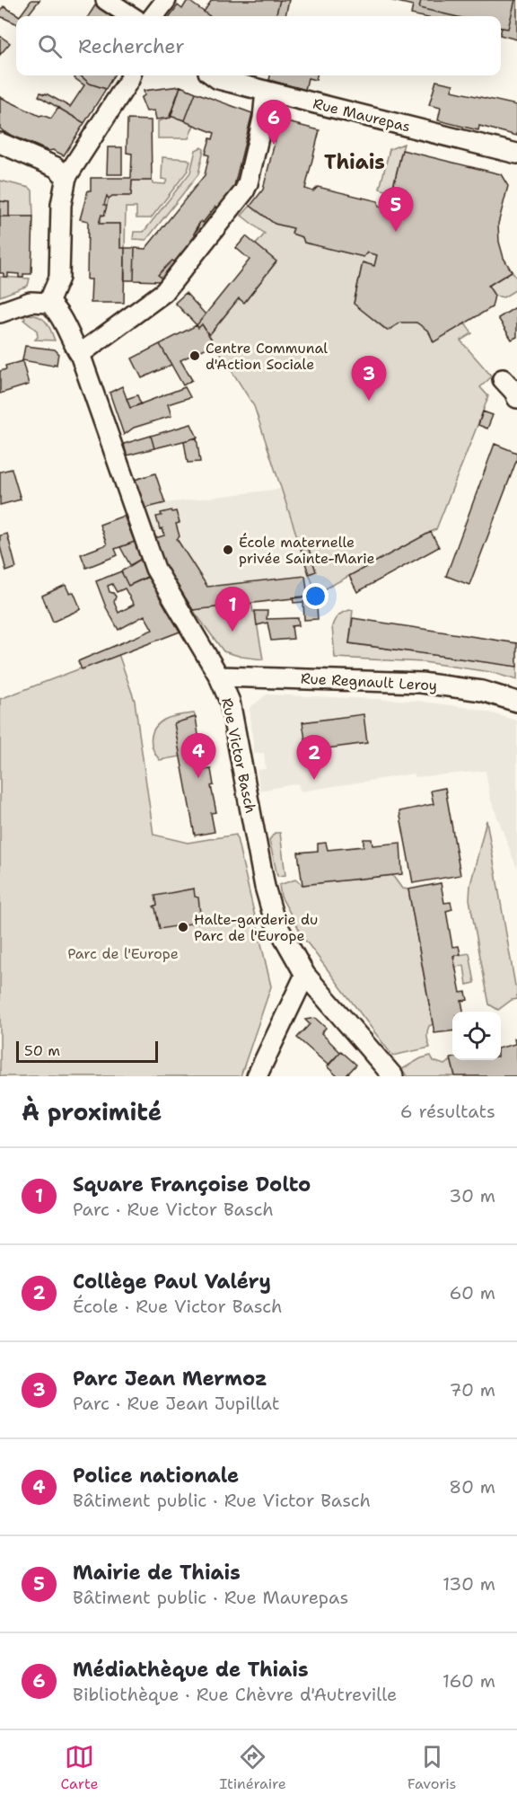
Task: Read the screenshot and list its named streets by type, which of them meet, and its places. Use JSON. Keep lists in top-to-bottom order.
{
  "streets": {
    "street": ["Rue Maurepas", "Rue Regnault Leroy", "Rue Victor Basch"]
  },
  "crossings": [
    ["Rue Regnault Leroy", "Rue Victor Basch"]
  ],
  "districts": ["Thiais"],
  "parks": ["Parc de l'Europe"],
  "places": ["Centre Communal d'Action Sociale", "École maternelle privée Sainte-Marie", "Halte-garderie du Parc de l'Europe"],
  "scale_bar": "50 m",
  "page": {
    "search": "Rechercher",
    "pins": [
      "6",
      "5",
      "3",
      "1",
      "4",
      "2"
    ],
    "scale": "50 m",
    "heading": ["À proximité", "6 résultats"],
    "list": [
      {
        "mark": "1",
        "name": "Square Françoise Dolto",
        "note": "Parc · Rue Victor Basch",
        "value": "30 m"
      },
      {
        "mark": "2",
        "name": "Collège Paul Valéry",
        "note": "École · Rue Victor Basch",
        "value": "60 m"
      },
      {
        "mark": "3",
        "name": "Parc Jean Mermoz",
        "note": "Parc · Rue Jean Jupillat",
        "value": "70 m"
      },
      {
        "mark": "4",
        "name": "Police nationale",
        "note": "Bâtiment public · Rue Victor Basch",
        "value": "80 m"
      },
      {
        "mark": "5",
        "name": "Mairie de Thiais",
        "note": "Bâtiment public · Rue Maurepas",
        "value": "130 m"
      },
      {
        "mark": "6",
        "name": "Médiathèque de Thiais",
        "note": "Bibliothèque · Rue Chèvre d'Autreville",
        "value": "160 m"
      }
    ],
    "nav": ["Carte", "Itinéraire", "Favoris"]
  }
}
